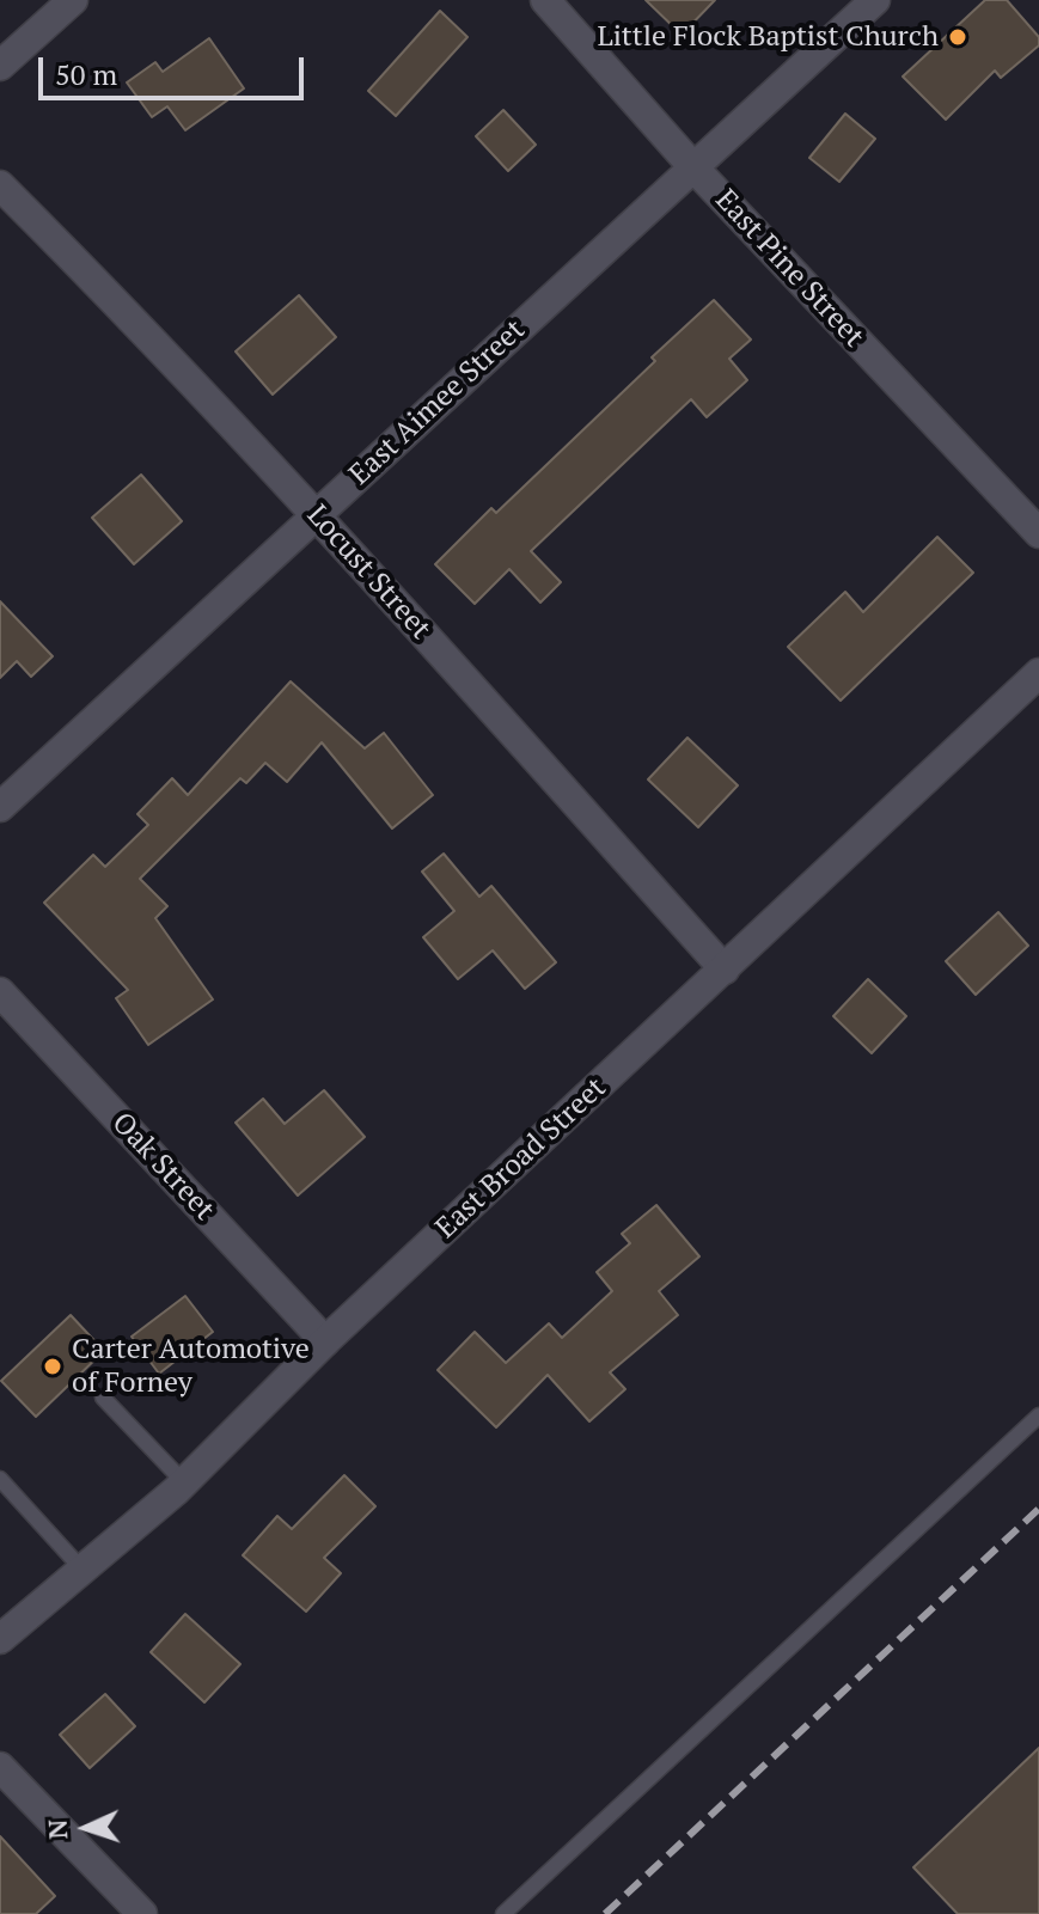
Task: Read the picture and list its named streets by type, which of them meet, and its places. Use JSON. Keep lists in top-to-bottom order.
{
  "streets": {
    "street": [
      "East Pine Street",
      "East Aimee Street",
      "Locust Street",
      "East Broad Street",
      "Oak Street"
    ]
  },
  "crossings": [
    ["East Pine Street", "East Aimee Street"],
    ["East Aimee Street", "Locust Street"],
    ["Locust Street", "East Broad Street"],
    ["East Broad Street", "Oak Street"]
  ],
  "places": ["Little Flock Baptist Church", "Carter Automotive of Forney"],
  "scale_bar": "50 m",
  "north": "left"
}
